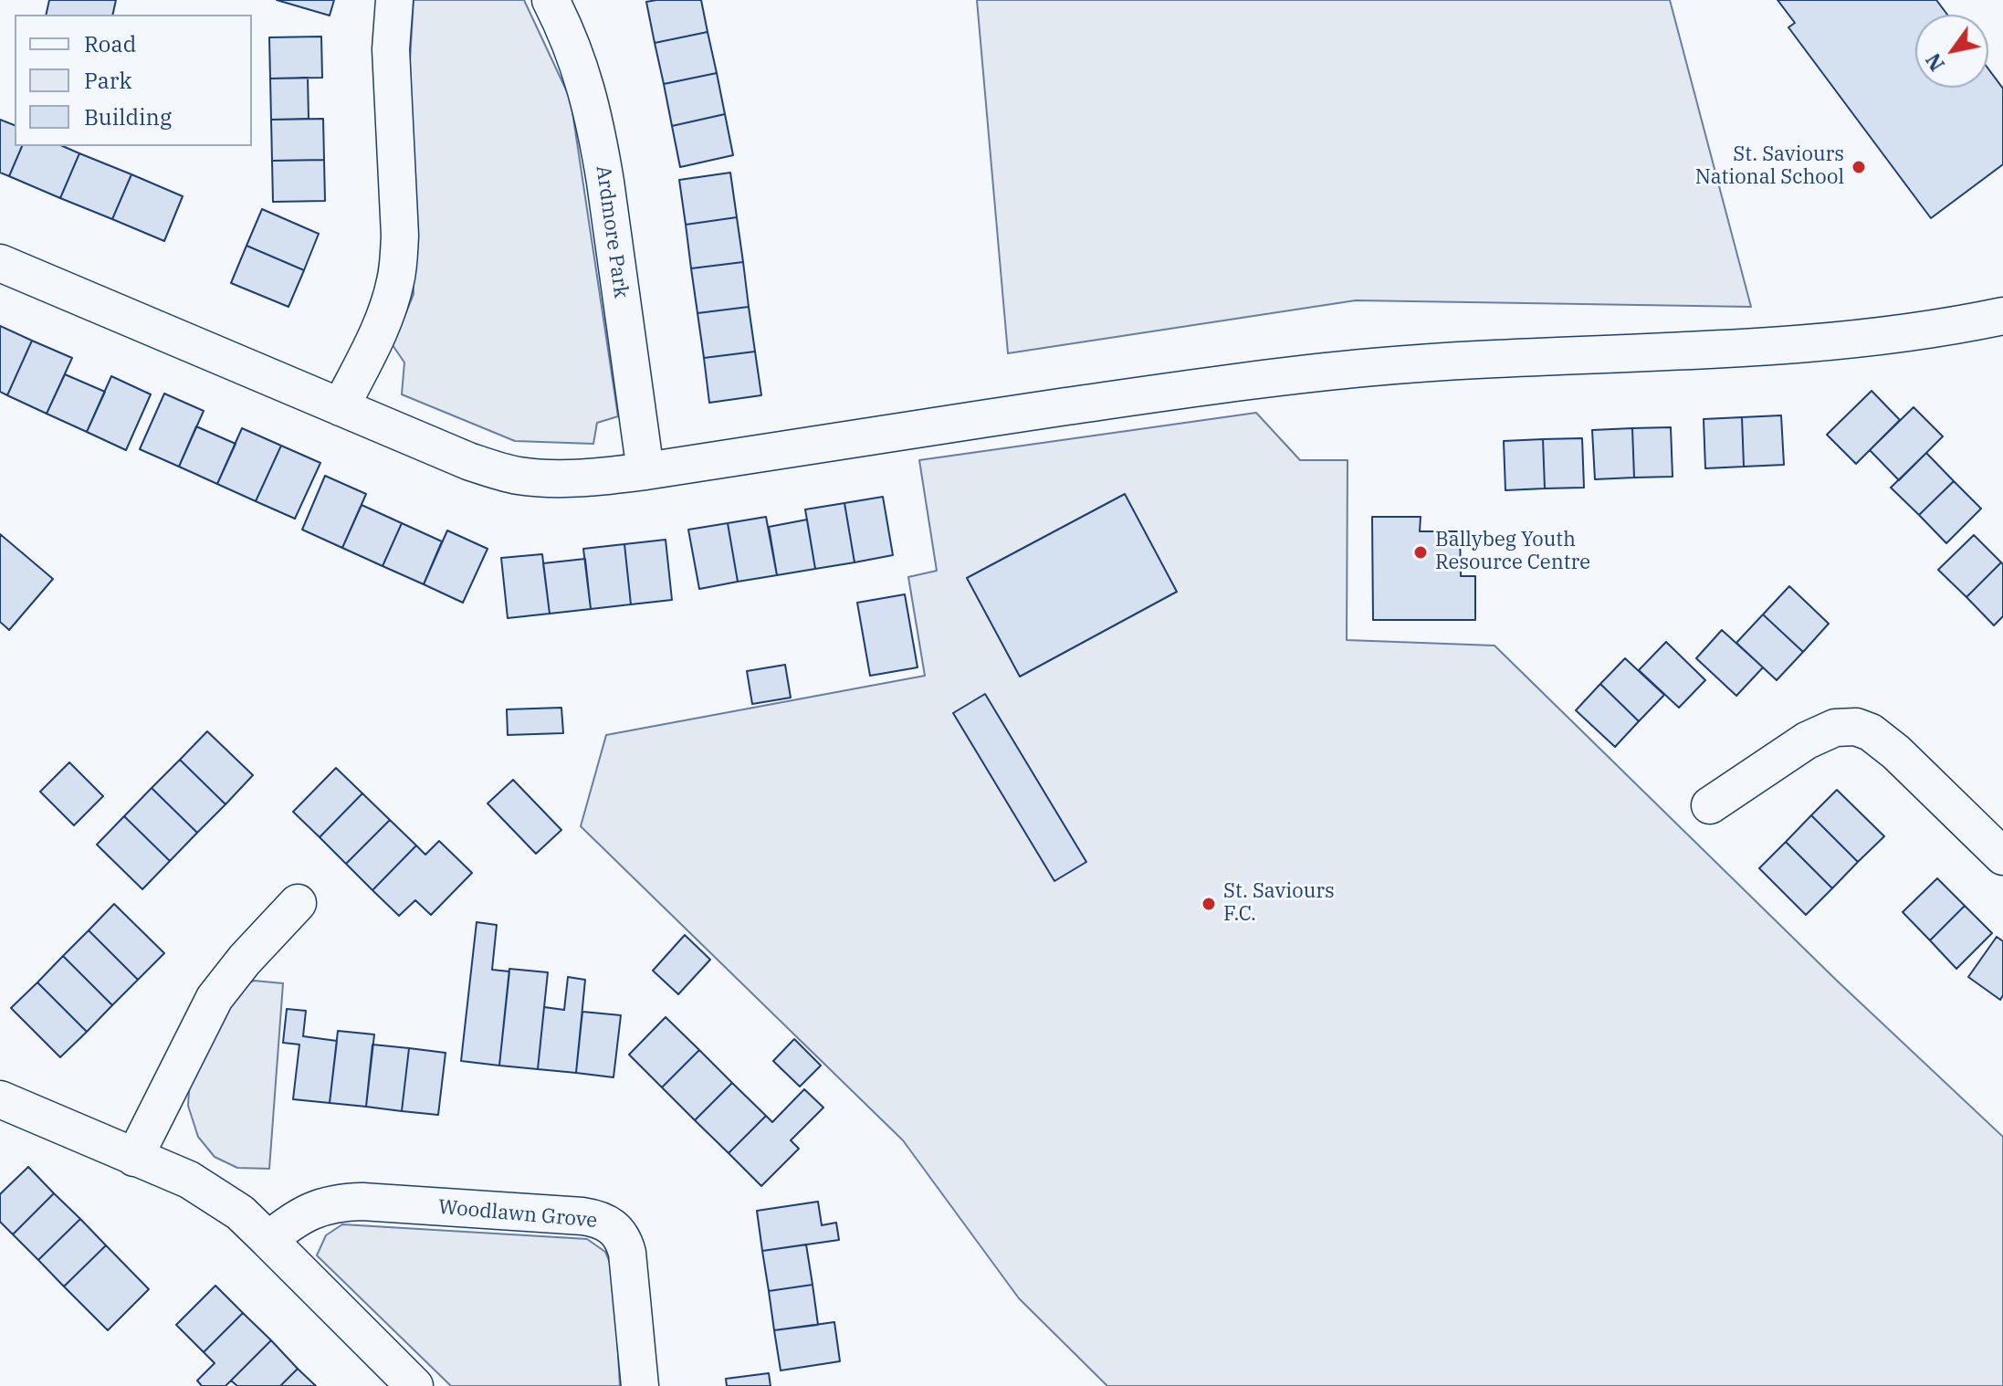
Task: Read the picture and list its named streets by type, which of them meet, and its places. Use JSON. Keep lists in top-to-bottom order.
{
  "streets": {
    "street": ["Ardmore Park", "Woodlawn Grove"]
  },
  "places": ["St. Saviours National School", "Ballybeg Youth Resource Centre", "St. Saviours F.C."],
  "legend": ["Road", "Park", "Building"],
  "north": "bottom left"
}
